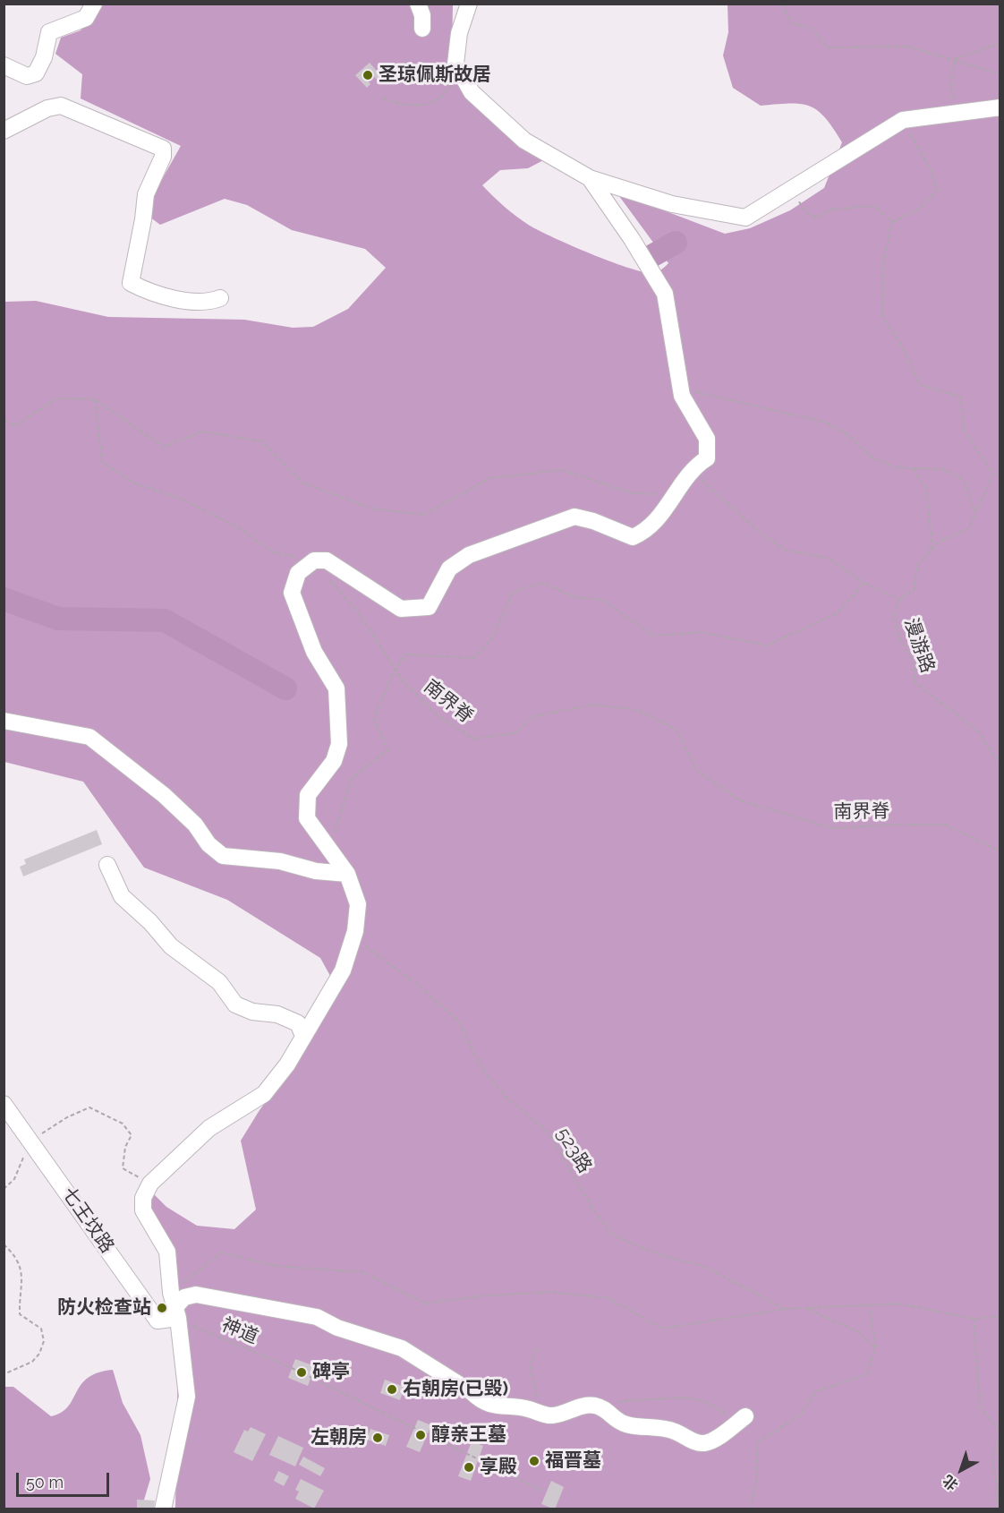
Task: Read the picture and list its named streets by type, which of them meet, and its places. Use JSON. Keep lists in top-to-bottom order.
{
  "streets": {
    "street": ["七王坟路"],
    "path": [
      "漫游路",
      "南界脊",
      "523路",
      "神道"
    ]
  },
  "crossings": [
    ["七王坟路", "神道"]
  ],
  "places": [
    "圣琼佩斯故居",
    "防火检查站",
    "碑亭",
    "右朝房(已毁)",
    "醇亲王墓",
    "左朝房",
    "福晋墓",
    "享殿"
  ],
  "scale_bar": "50 m",
  "north": "bottom left"
}
